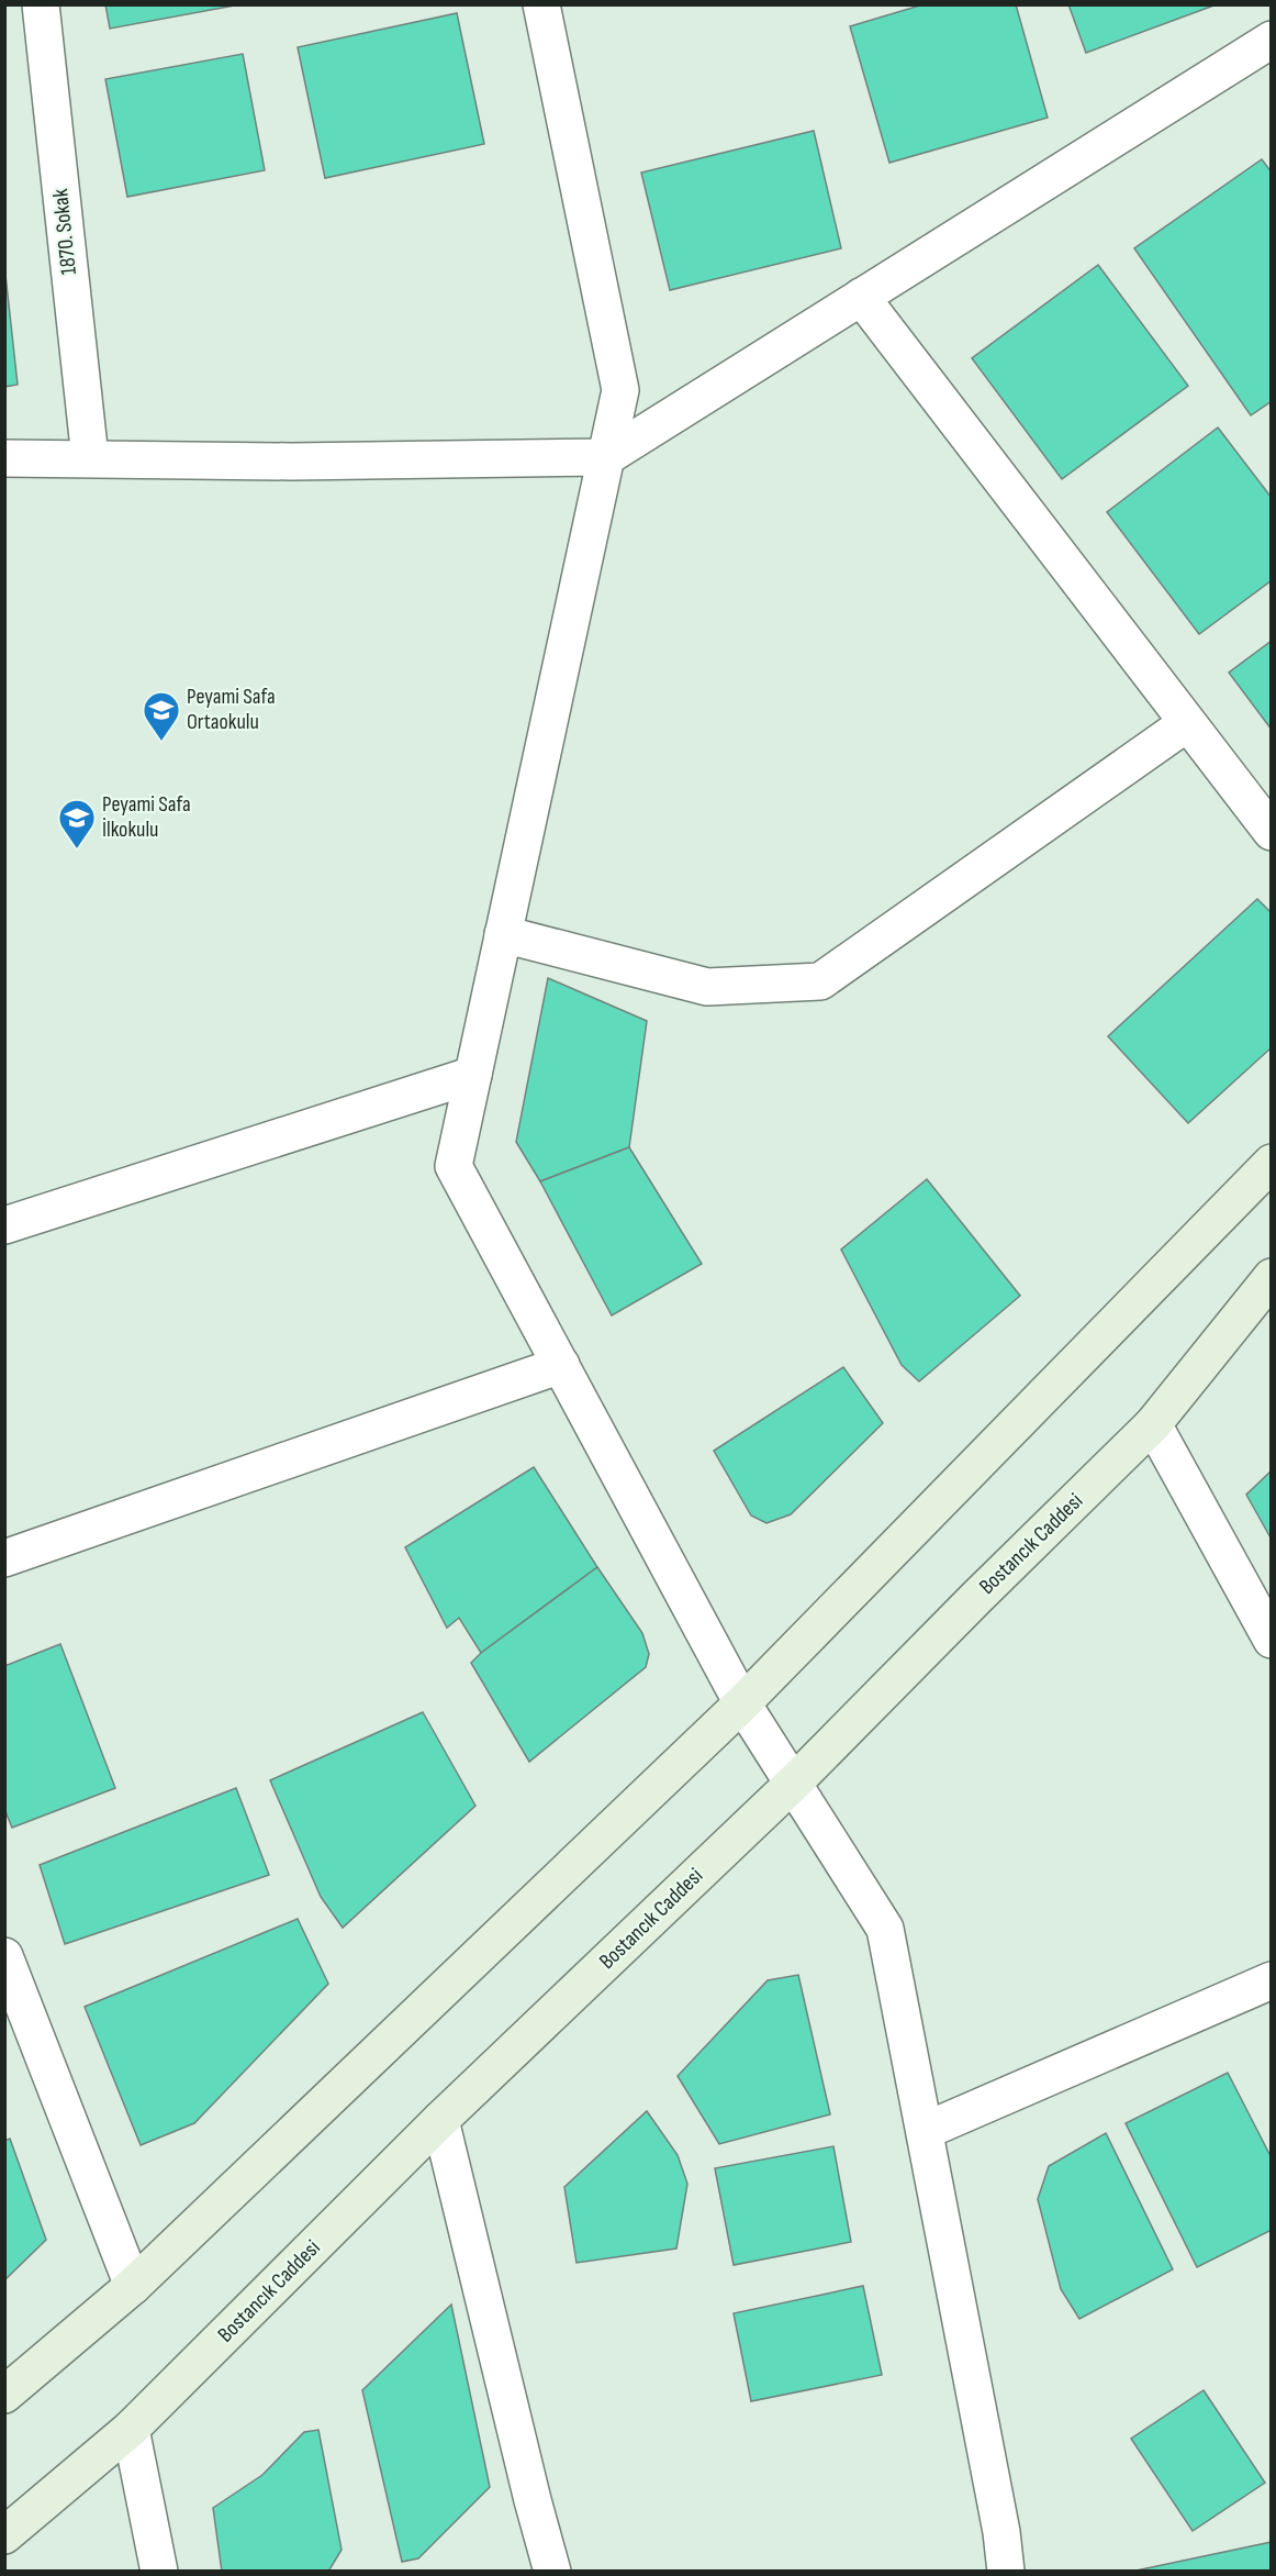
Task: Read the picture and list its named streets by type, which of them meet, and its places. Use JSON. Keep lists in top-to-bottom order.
{
  "streets": {
    "main road": ["Bostancık Caddesi"],
    "street": ["1870. Sokak"]
  },
  "places": {
    "school or university": ["Peyami Safa Ortaokulu", "Peyami Safa İlkokulu"]
  }
}
